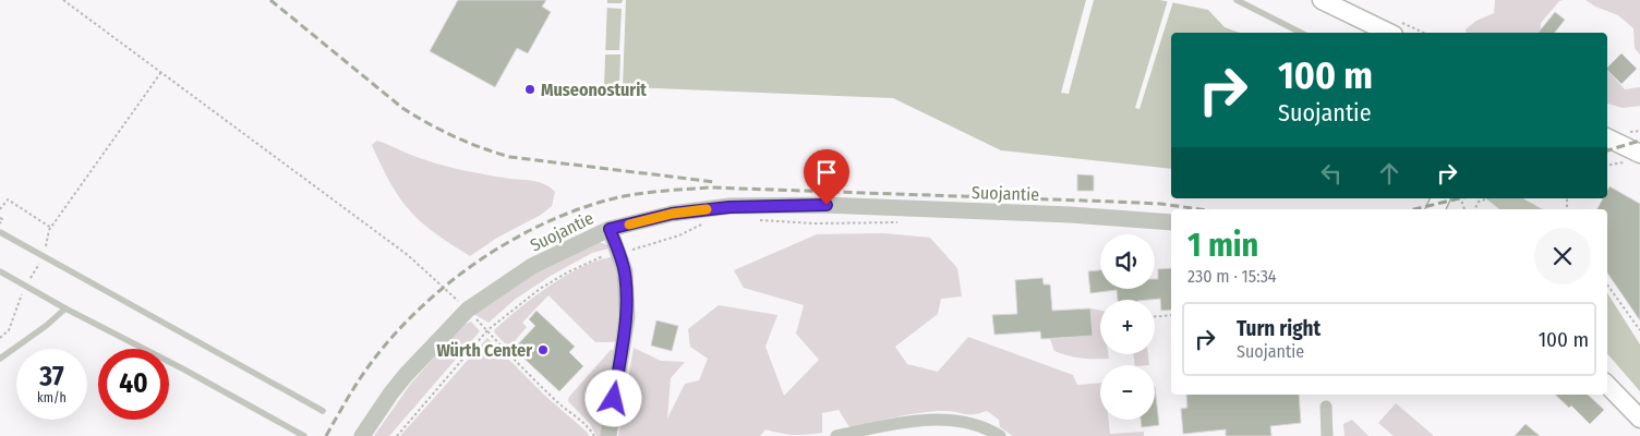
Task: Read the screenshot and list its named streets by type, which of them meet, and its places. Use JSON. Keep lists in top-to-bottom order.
{
  "streets": {
    "street": ["Suojantie"]
  },
  "places": ["Museonosturit", "Würth Center"],
  "page": {
    "turn": ["100 m", "Suojantie"],
    "heading": ["1 min", "230 m · 15:34"],
    "map_buttons": ["+", "−"],
    "list": [
      {
        "name": "Turn right",
        "note": "Suojantie",
        "value": "100 m"
      }
    ],
    "speed": "37 km/h",
    "limit": "40"
  }
}
